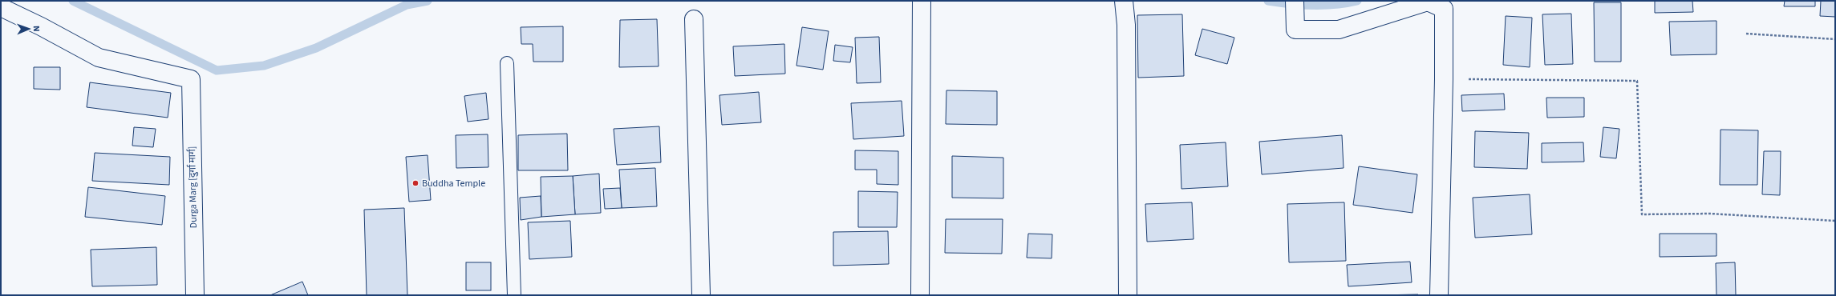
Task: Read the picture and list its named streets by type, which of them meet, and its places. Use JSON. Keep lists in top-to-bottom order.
{
  "streets": {
    "street": ["Durga Marg [दुर्गा मार्ग]"]
  },
  "places": ["Buddha Temple"],
  "north": "right"
}
